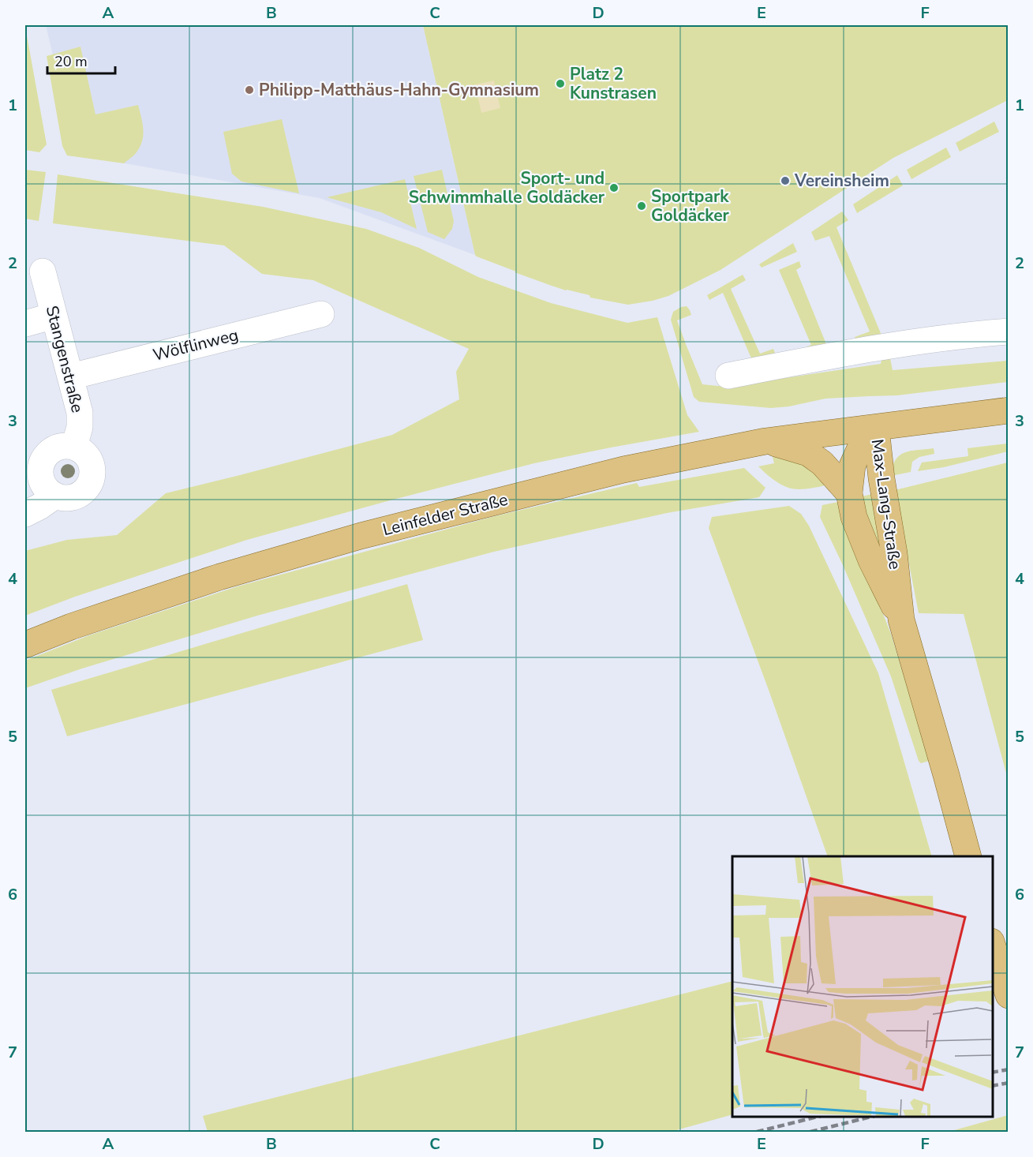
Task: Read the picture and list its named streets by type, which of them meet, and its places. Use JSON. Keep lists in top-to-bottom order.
{
  "streets": {
    "main road": ["Max-Lang-Straße", "Leinfelder Straße"],
    "street": ["Wölflinweg", "Stangenstraße"]
  },
  "crossings": [
    ["Wölflinweg", "Stangenstraße"],
    ["Max-Lang-Straße", "Leinfelder Straße"]
  ],
  "places": [
    "Platz 2 Kunstrasen",
    "Philipp-Matthäus-Hahn-Gymnasium",
    "Vereinsheim",
    "Sport- und Schwimmhalle Goldäcker",
    "Sportpark Goldäcker"
  ],
  "scale_bar": "20 m",
  "grid": {
    "columns": [
      "A",
      "B",
      "C",
      "D",
      "E",
      "F"
    ],
    "rows": [
      "1",
      "2",
      "3",
      "4",
      "5",
      "6",
      "7"
    ]
  }
}
